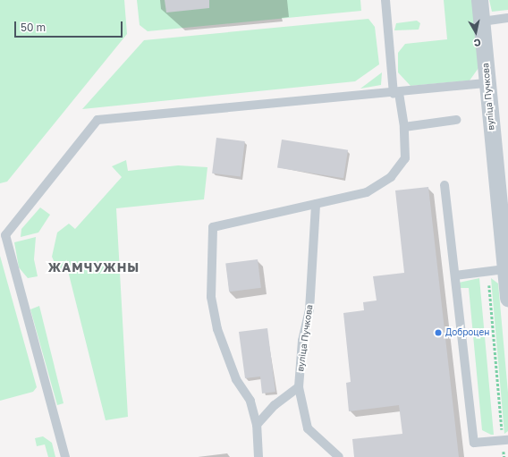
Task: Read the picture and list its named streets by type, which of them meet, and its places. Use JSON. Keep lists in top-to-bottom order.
{
  "streets": {
    "street": ["вуліца Пучкова"]
  },
  "districts": ["ЖАМЧУЖНЫ"],
  "places": ["Доброцен"],
  "scale_bar": "50 m",
  "north": "bottom"
}
